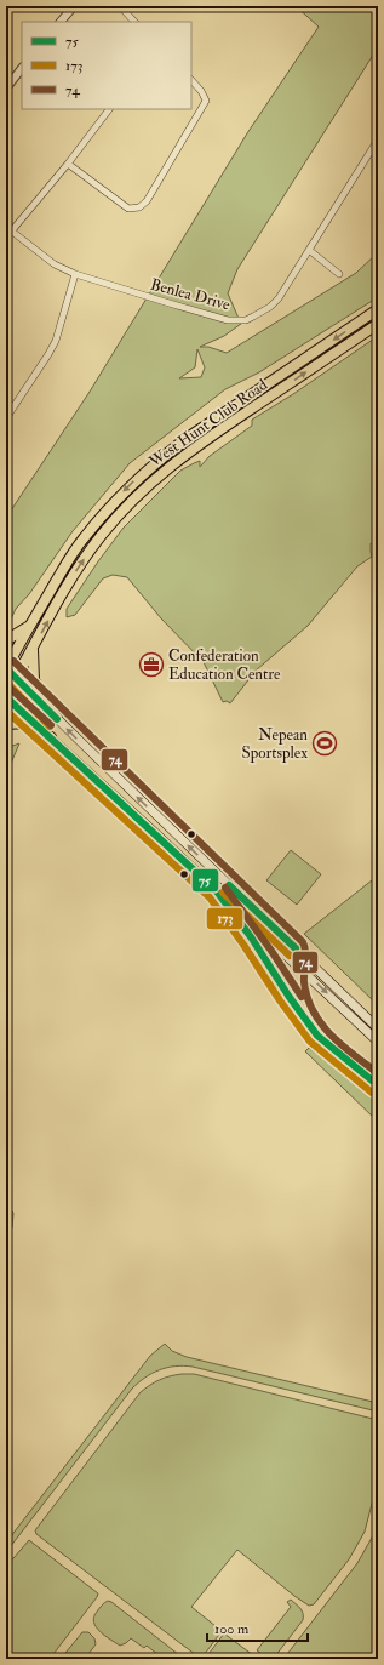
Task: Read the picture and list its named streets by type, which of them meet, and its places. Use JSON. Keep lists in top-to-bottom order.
{
  "streets": {
    "main road": ["West Hunt Club Road"],
    "street": ["Benlea Drive"]
  },
  "places": {
    "office": ["Confederation Education Centre"],
    "sports": ["Nepean Sportsplex"]
  },
  "lines": ["transit line 74", "transit line 75", "transit line 173"],
  "legend": ["75", "173", "74"],
  "scale_bar": "100 m"
}
